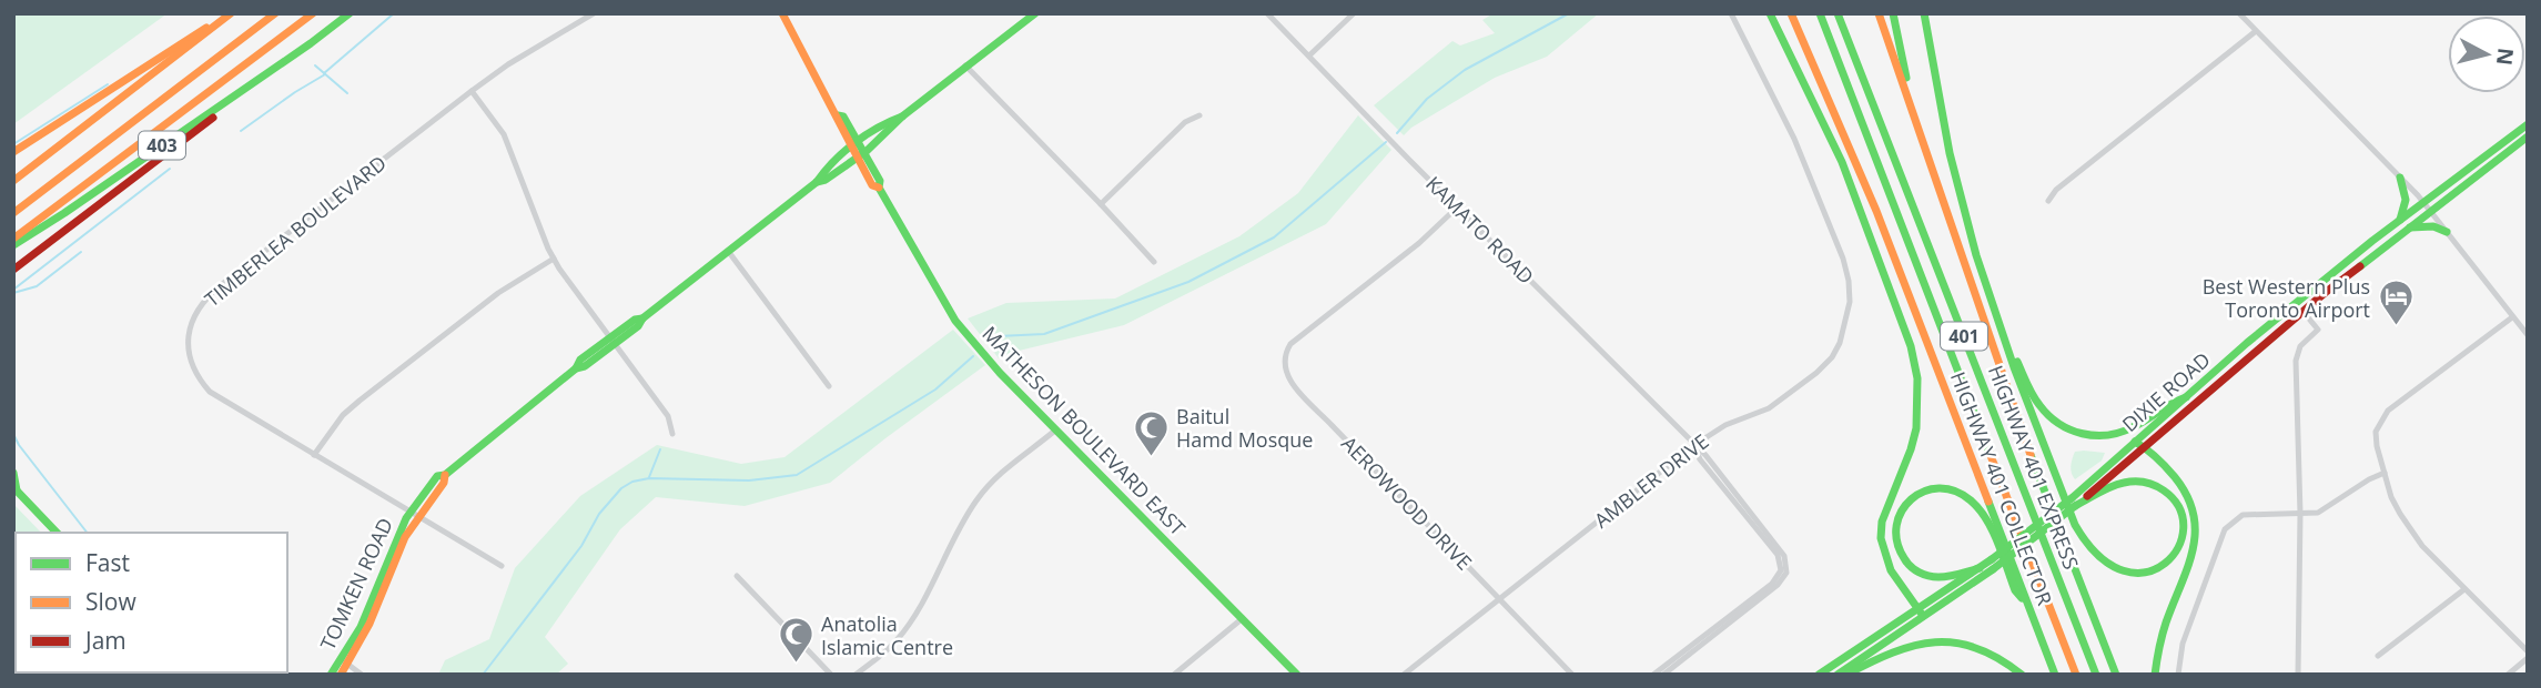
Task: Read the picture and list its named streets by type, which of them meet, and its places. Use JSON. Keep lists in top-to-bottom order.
{
  "streets": {
    "main road": [
      "403",
      "401",
      "DIXIE ROAD",
      "MATHESON BOULEVARD EAST",
      "HIGHWAY 401 EXPRESS",
      "HIGHWAY 401 COLLECTOR",
      "TOMKEN ROAD"
    ],
    "street": [
      "KAMATO ROAD",
      "TIMBERLEA BOULEVARD",
      "AMBLER DRIVE",
      "AEROWOOD DRIVE"
    ]
  },
  "crossings": [
    ["KAMATO ROAD", "AMBLER DRIVE"],
    ["KAMATO ROAD", "AEROWOOD DRIVE"],
    ["TIMBERLEA BOULEVARD", "TOMKEN ROAD"],
    ["MATHESON BOULEVARD EAST", "TOMKEN ROAD"],
    ["AMBLER DRIVE", "AEROWOOD DRIVE"]
  ],
  "places": {
    "hotel": ["Best Western Plus Toronto Airport"],
    "mosque": ["Baitul Hamd Mosque", "Anatolia Islamic Centre"]
  },
  "legend": ["Fast", "Slow", "Jam"],
  "north": "right"
}
